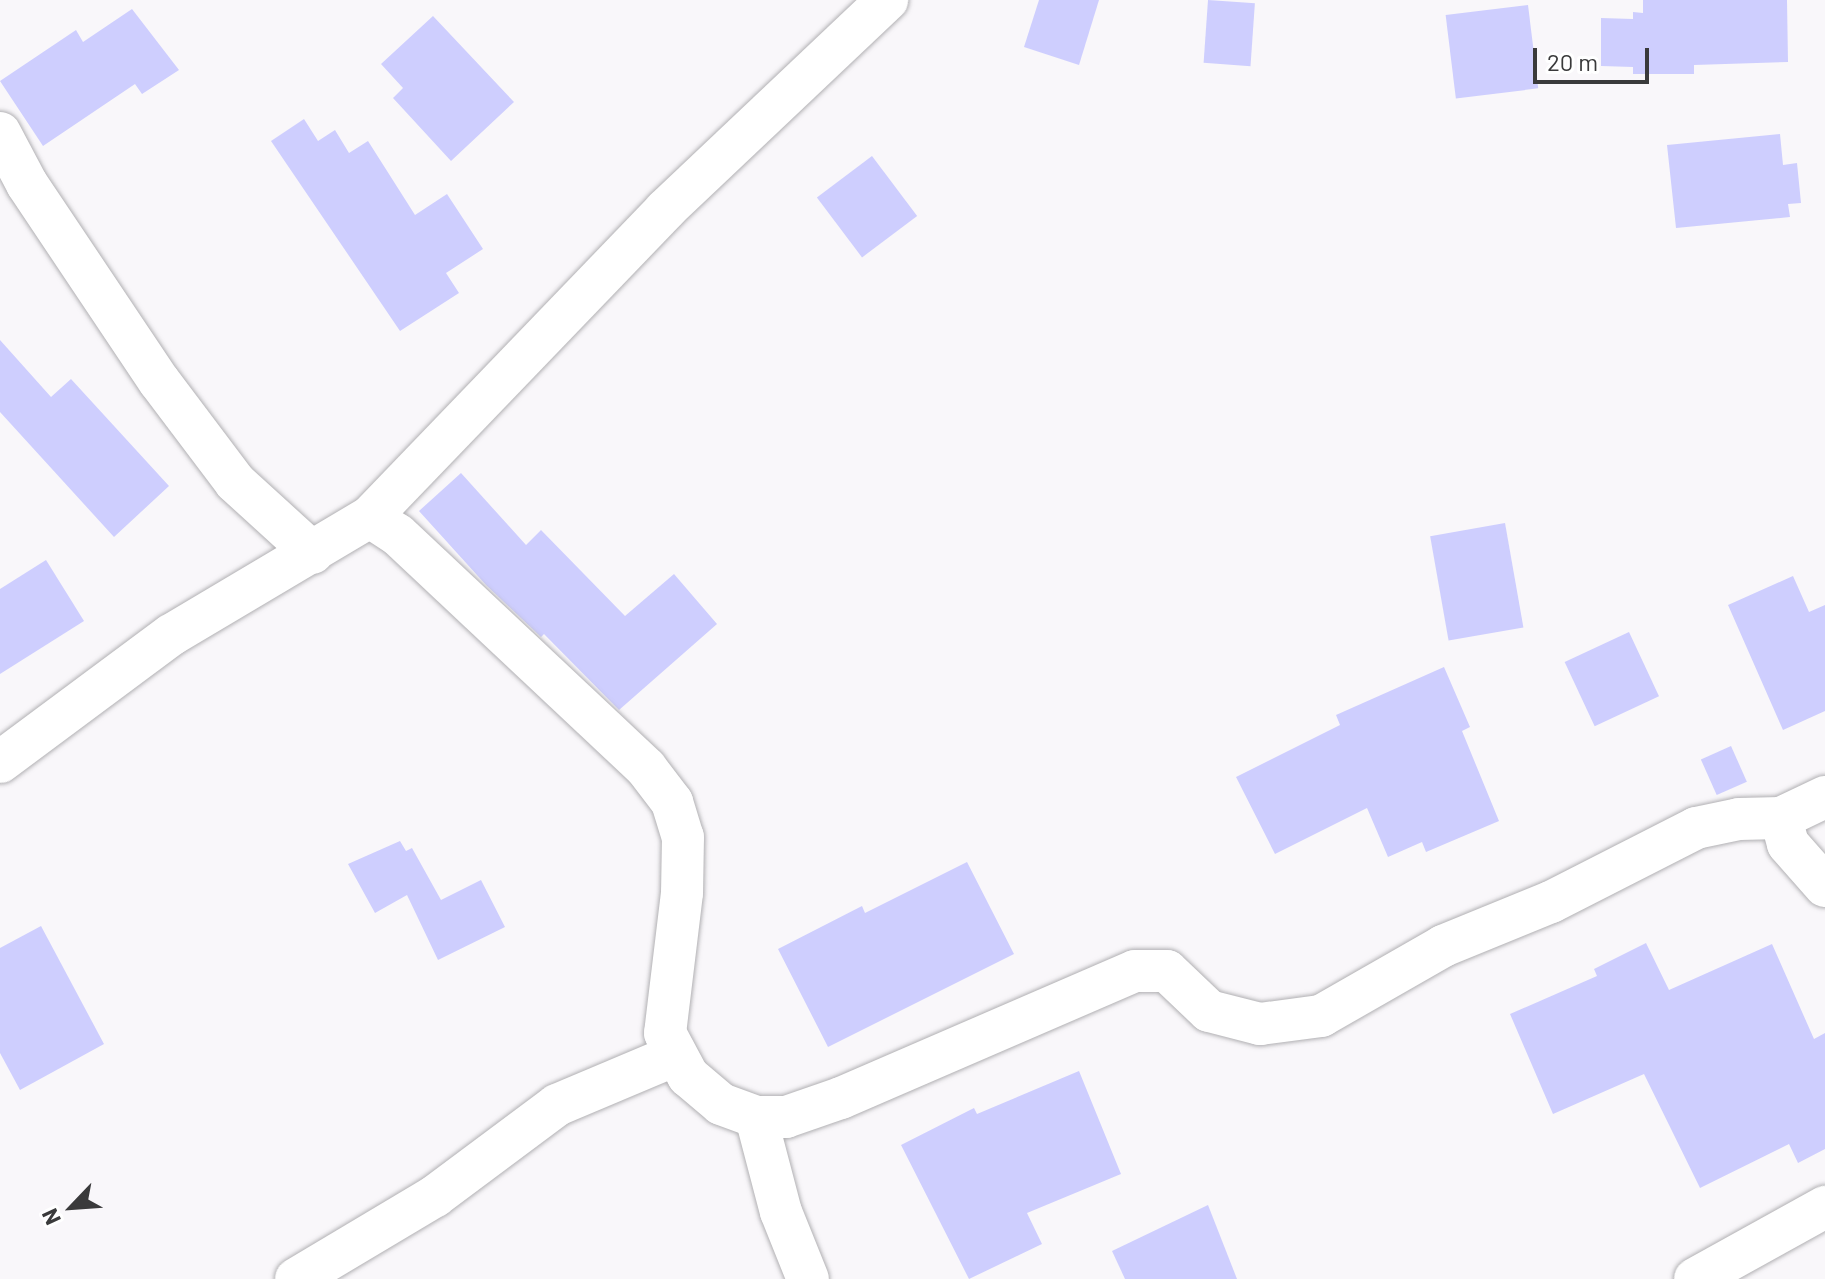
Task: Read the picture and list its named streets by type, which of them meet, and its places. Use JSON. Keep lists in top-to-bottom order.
{
  "scale_bar": "20 m",
  "north": "bottom left"
}
